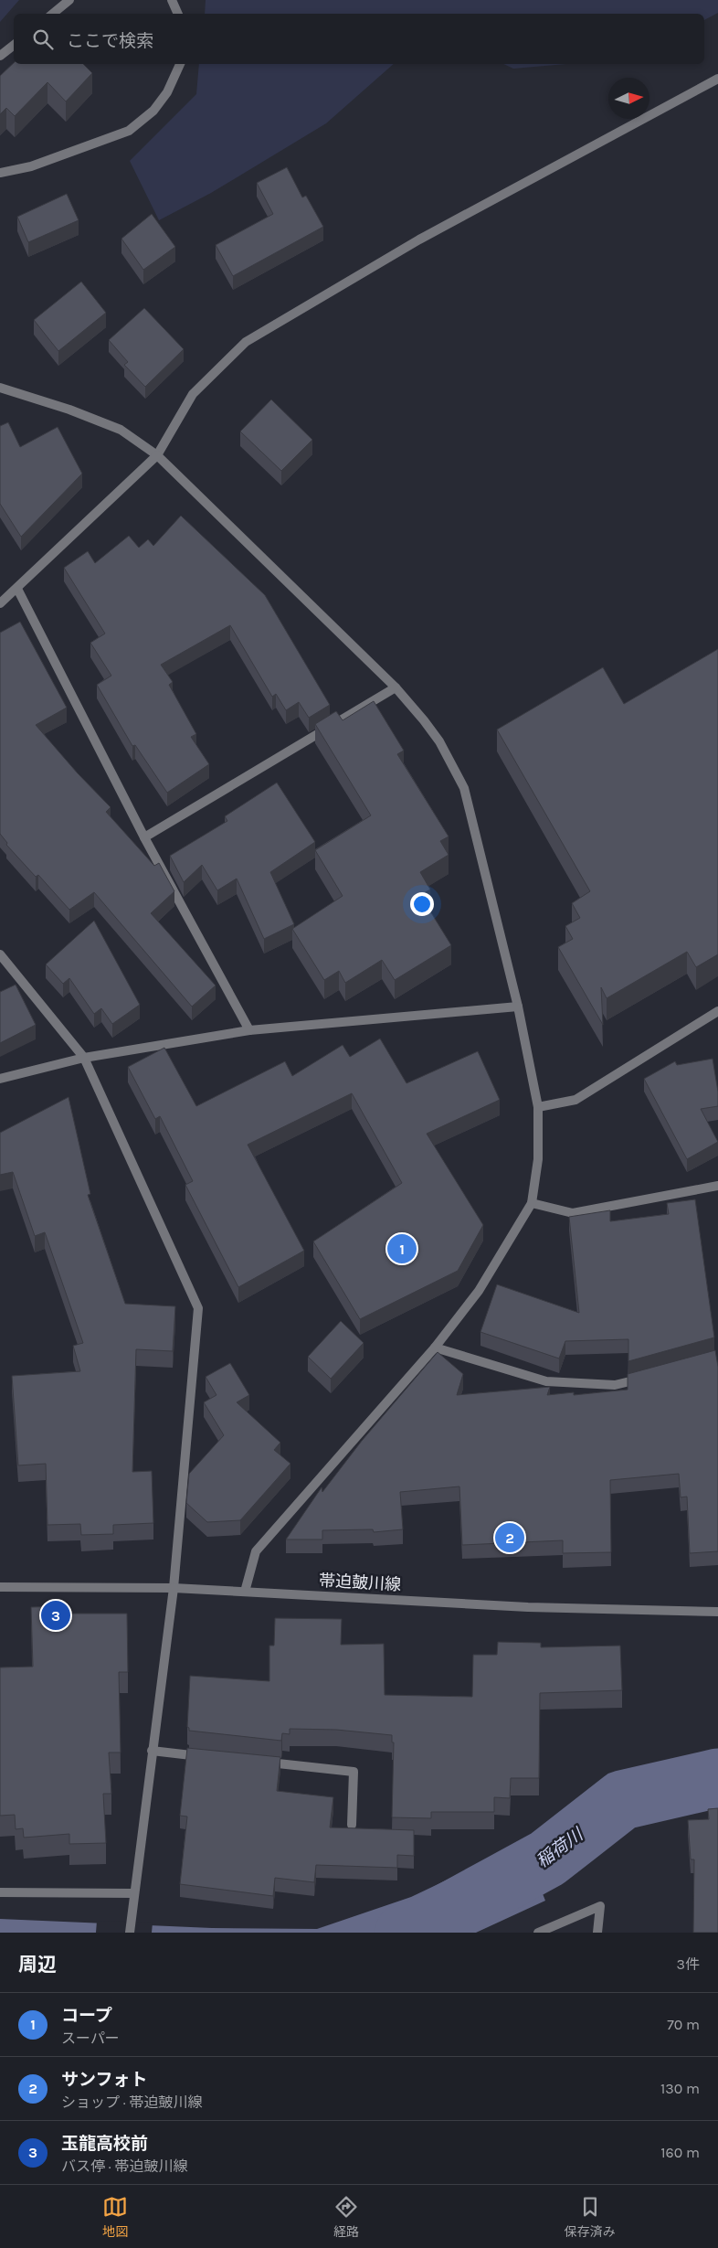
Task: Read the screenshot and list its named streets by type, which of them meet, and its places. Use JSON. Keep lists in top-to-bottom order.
{
  "streets": {
    "street": ["帯迫皷川線"]
  },
  "water": ["稲荷川"],
  "north": "right",
  "page": {
    "search": "ここで検索",
    "pins": ["1", "2", "3"],
    "heading": ["周辺", "3件"],
    "list": [
      {
        "mark": "1",
        "name": "コープ",
        "note": "スーパー",
        "value": "70 m"
      },
      {
        "mark": "2",
        "name": "サンフォト",
        "note": "ショップ · 帯迫皷川線",
        "value": "130 m"
      },
      {
        "mark": "3",
        "name": "玉龍高校前",
        "note": "バス停 · 帯迫皷川線",
        "value": "160 m"
      }
    ],
    "nav": ["地図", "経路", "保存済み"]
  }
}
